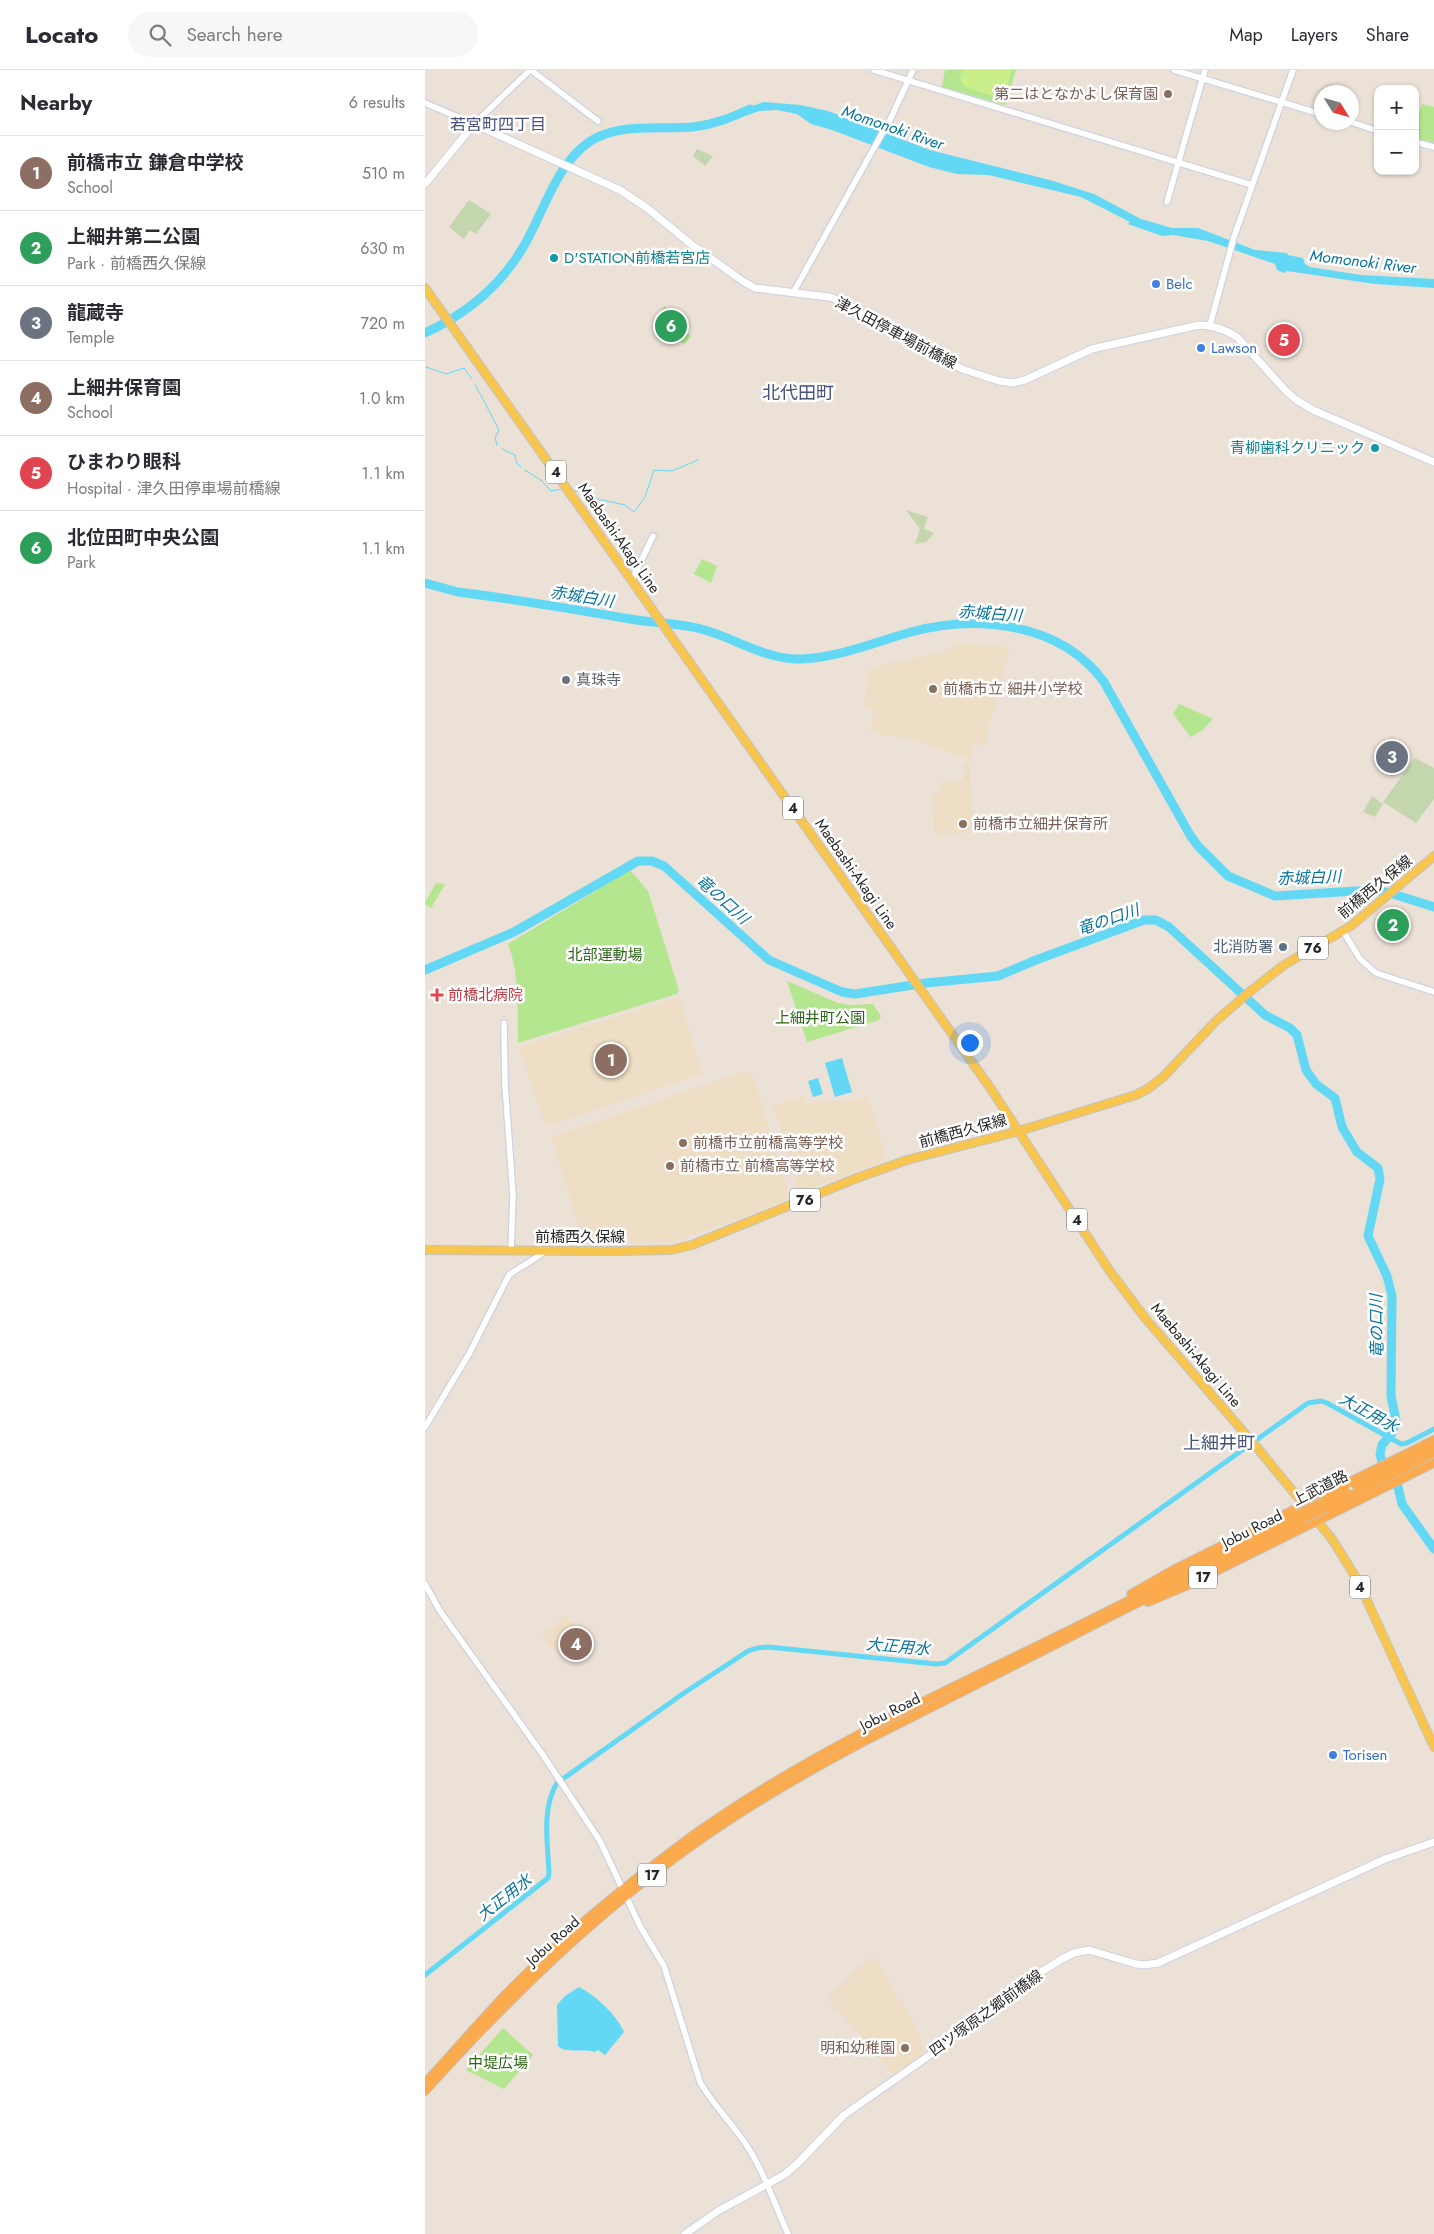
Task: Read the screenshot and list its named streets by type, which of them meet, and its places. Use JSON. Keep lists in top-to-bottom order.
{
  "streets": {
    "highway": ["Jobu Road", "17"],
    "main road": [
      "津久田停車場前橋線",
      "4",
      "Maebashi-Akagi Line",
      "前橋西久保線",
      "76",
      "四ツ塚原之郷前橋線"
    ]
  },
  "crossings": [
    ["Maebashi-Akagi Line", "前橋西久保線"],
    ["Maebashi-Akagi Line", "17"],
    ["Jobu Road", "17"]
  ],
  "districts": ["若宮町四丁目", "北代田町", "上細井町"],
  "water": [
    "Momonoki River",
    "赤城白川",
    "竜の口川",
    "大正用水"
  ],
  "parks": ["北部運動場", "上細井町公園", "中堤広場"],
  "places": {
    "other": [
      "第二はとなかよし保育園",
      "D'STATION前橋若宮店",
      "Belc",
      "Lawson",
      "青柳歯科クリニック",
      "真珠寺",
      "前橋市立 細井小学校",
      "前橋市立細井保育所",
      "北消防署",
      "前橋市立前橋高等学校",
      "前橋市立 前橋高等学校",
      "Torisen",
      "明和幼稚園"
    ],
    "health": ["前橋北病院"]
  },
  "north": "bottom right",
  "page": {
    "header": "Locato",
    "search": "Search here",
    "nav": ["Map", "Layers", "Share"],
    "heading": ["Nearby", "6 results"],
    "map_buttons": ["+", "−"],
    "list": [
      {
        "mark": "1",
        "name": "前橋市立 鎌倉中学校",
        "note": "School",
        "value": "510 m"
      },
      {
        "mark": "2",
        "name": "上細井第二公園",
        "note": "Park · 前橋西久保線",
        "value": "630 m"
      },
      {
        "mark": "3",
        "name": "龍蔵寺",
        "note": "Temple",
        "value": "720 m"
      },
      {
        "mark": "4",
        "name": "上細井保育園",
        "note": "School",
        "value": "1.0 km"
      },
      {
        "mark": "5",
        "name": "ひまわり眼科",
        "note": "Hospital · 津久田停車場前橋線",
        "value": "1.1 km"
      },
      {
        "mark": "6",
        "name": "北位田町中央公園",
        "note": "Park",
        "value": "1.1 km"
      }
    ],
    "pins": [
      "6",
      "5",
      "3",
      "2",
      "1",
      "4"
    ]
  }
}
